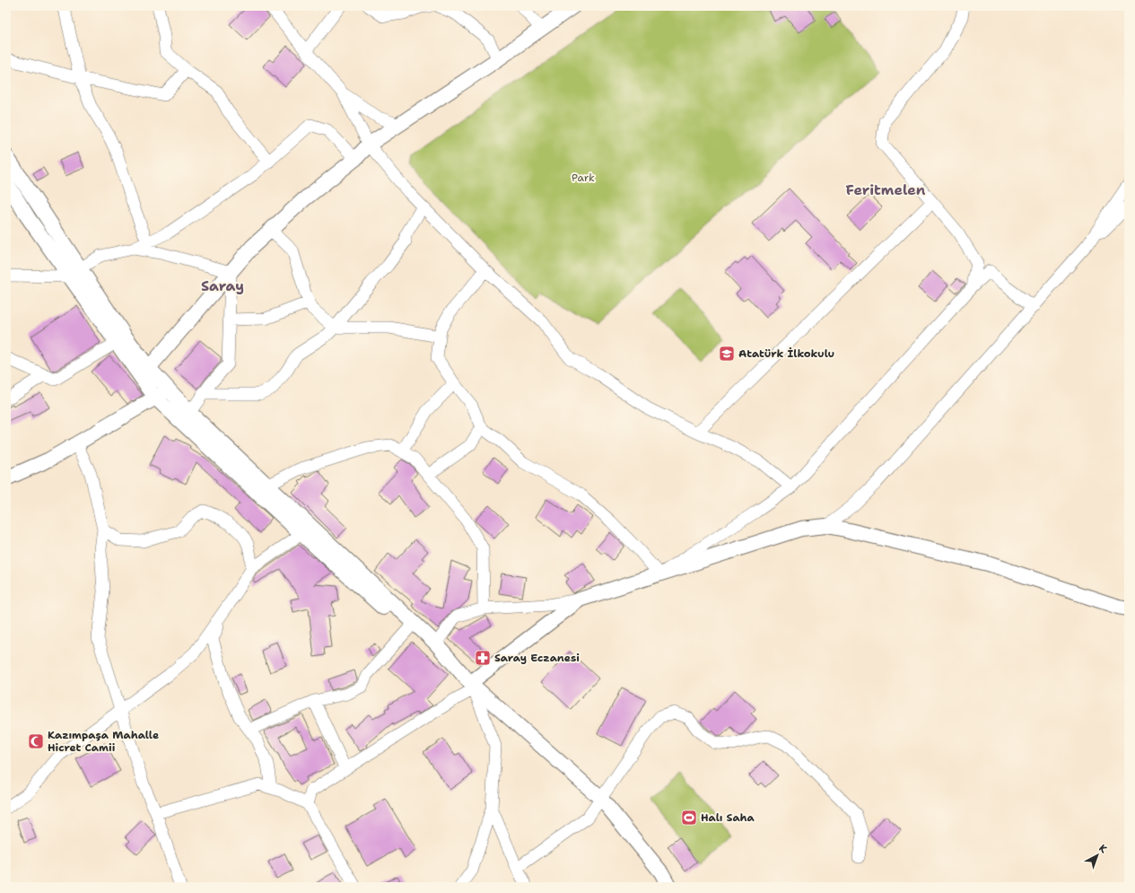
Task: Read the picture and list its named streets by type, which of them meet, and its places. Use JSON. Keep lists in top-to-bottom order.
{
  "districts": ["Feritmelen", "Saray"],
  "parks": ["Park"],
  "places": {
    "school or university": ["Atatürk İlkokulu"],
    "pharmacy": ["Saray Eczanesi"],
    "mosque": ["Kazımpaşa Mahalle Hicret Camii"],
    "sports": ["Halı Saha"]
  },
  "north": "top right"
}
